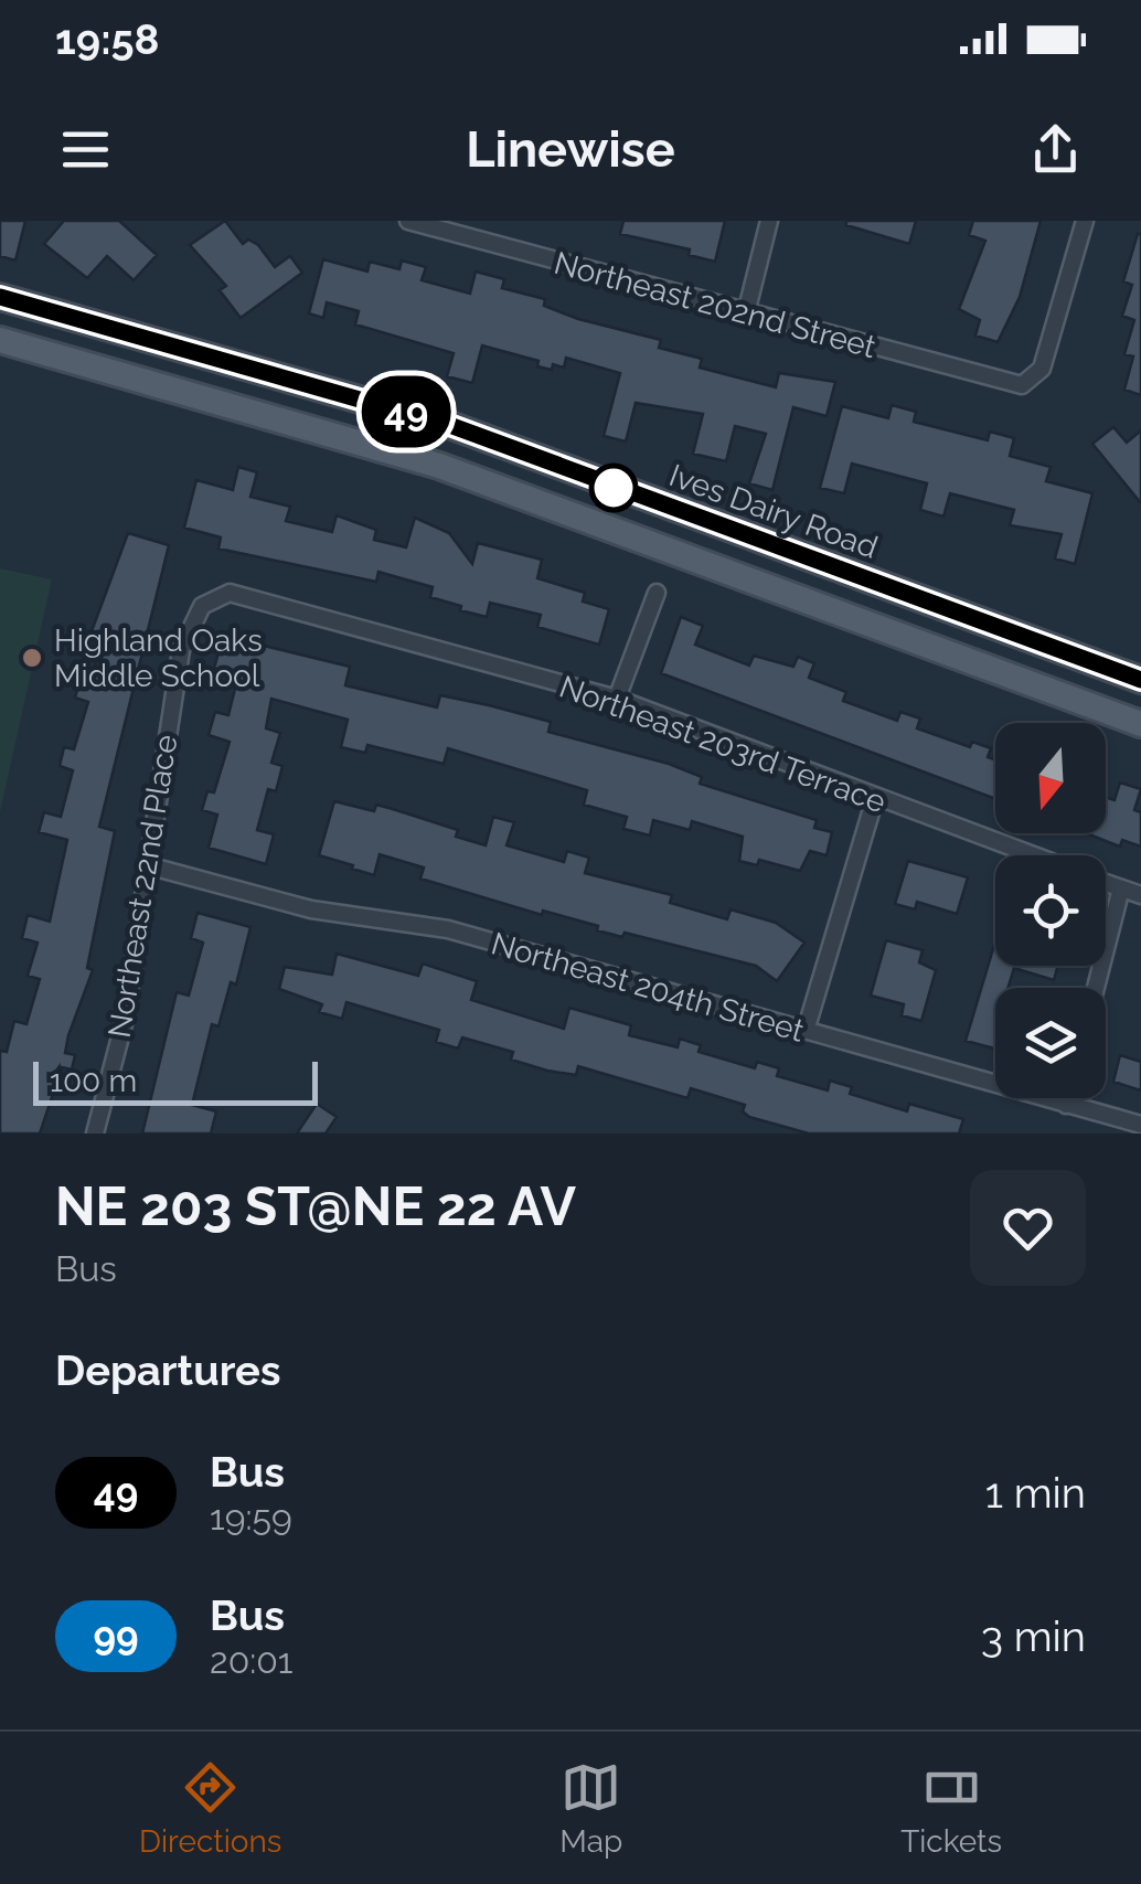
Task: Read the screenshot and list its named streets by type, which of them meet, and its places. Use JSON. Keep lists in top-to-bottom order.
{
  "streets": {
    "main road": ["Ives Dairy Road"],
    "street": [
      "Northeast 202nd Street",
      "Northeast 203rd Terrace",
      "Northeast 22nd Place",
      "Northeast 204th Street"
    ]
  },
  "crossings": [
    ["Northeast 203rd Terrace", "Northeast 22nd Place"],
    ["Northeast 22nd Place", "Northeast 204th Street"]
  ],
  "places": ["Highland Oaks Middle School"],
  "lines": ["bus line 49"],
  "scale_bar": "100 m",
  "north": "bottom",
  "page": {
    "status": "19:58",
    "header": "Linewise",
    "on_map": "49",
    "scale": "100 m",
    "heading": [
      ["NE 203 ST@NE 22 AV", "Bus"],
      "Departures"
    ],
    "list": [
      {
        "mark": "49",
        "name": "Bus",
        "note": "19:59",
        "value": "1 min"
      },
      {
        "mark": "99",
        "name": "Bus",
        "note": "20:01",
        "value": "3 min"
      }
    ],
    "tabs": ["Directions", "Map", "Tickets"]
  }
}
